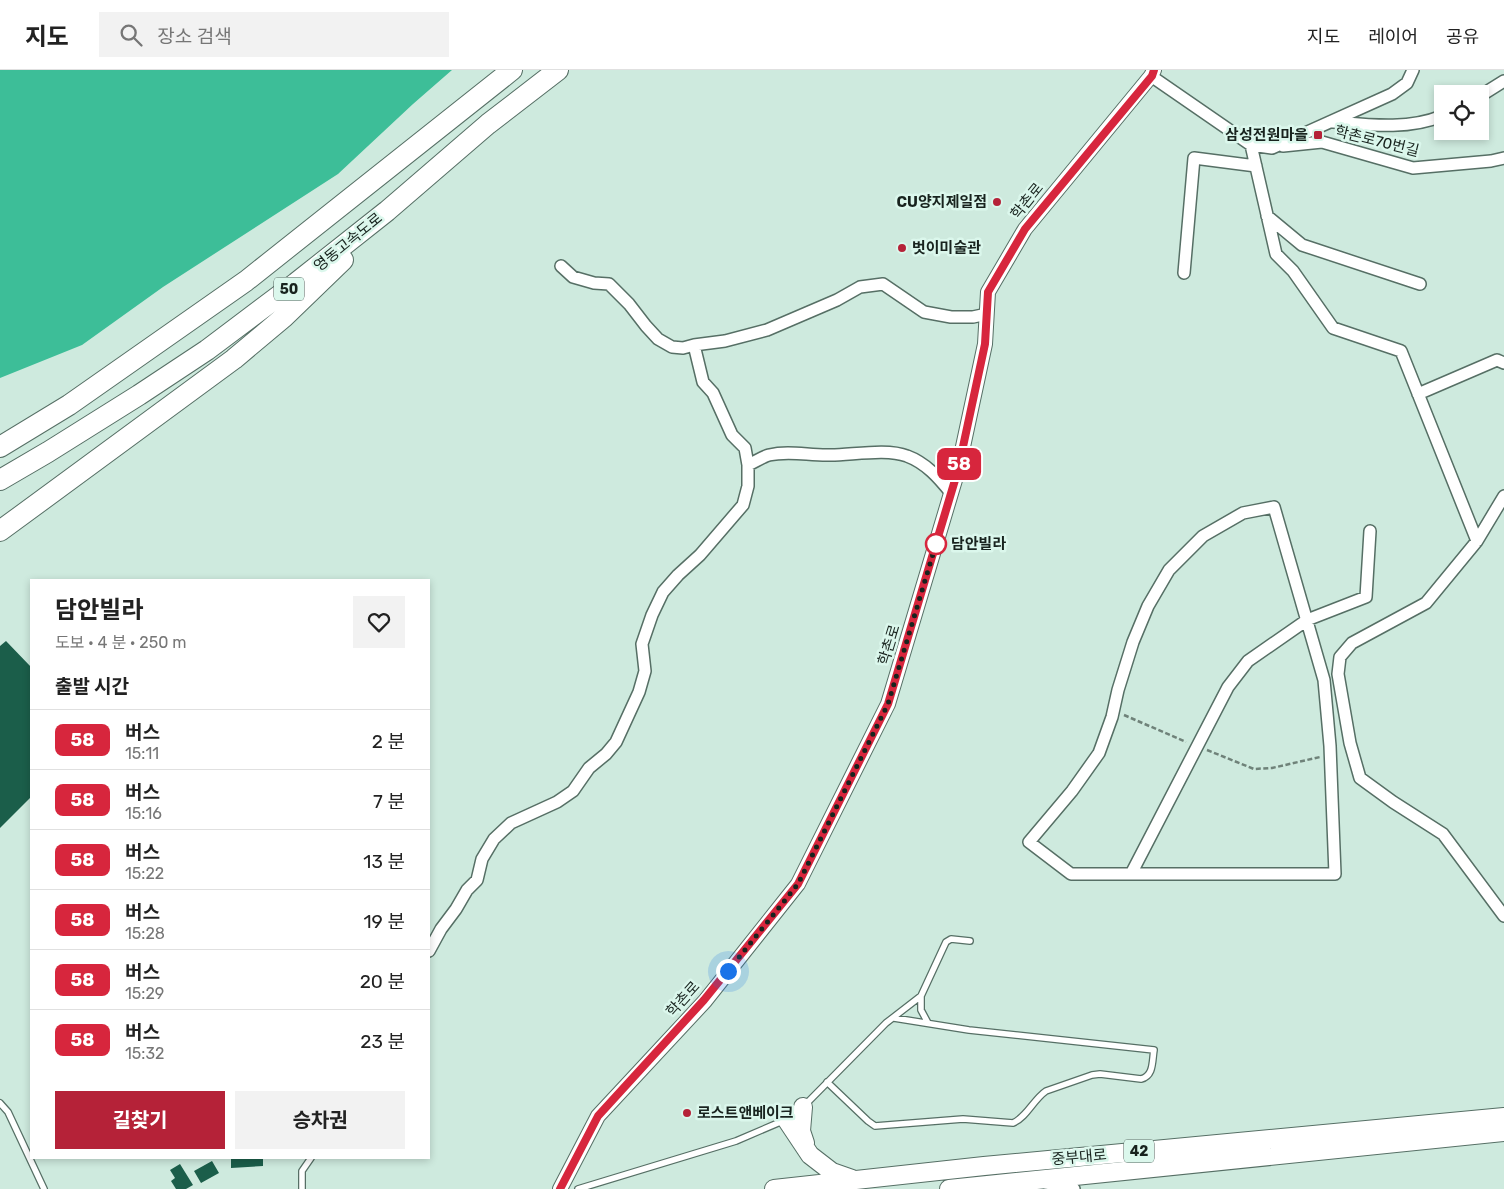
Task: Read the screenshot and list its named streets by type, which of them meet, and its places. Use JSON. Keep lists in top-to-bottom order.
{
  "streets": {
    "highway": ["영동고속도로", "50"],
    "main road": ["42", "중부대로"],
    "street": ["학촌로70번길", "학촌로"]
  },
  "crossings": [
    ["학촌로70번길", "학촌로"]
  ],
  "places": {
    "transit": ["삼성전원마을"],
    "other": [
      "CU양지제일점",
      "벗이미술관",
      "담안빌라",
      "로스트앤베이크"
    ]
  },
  "lines": ["bus line 58"],
  "page": {
    "header": "지도",
    "search": "장소 검색",
    "nav": ["지도", "레이어", "공유"],
    "on_map": "58",
    "heading": [
      ["담안빌라", "도보 · 4 분 · 250 m"],
      "출발 시간"
    ],
    "list": [
      {
        "mark": "58",
        "name": "버스",
        "note": "15:11",
        "value": "2 분"
      },
      {
        "mark": "58",
        "name": "버스",
        "note": "15:16",
        "value": "7 분"
      },
      {
        "mark": "58",
        "name": "버스",
        "note": "15:22",
        "value": "13 분"
      },
      {
        "mark": "58",
        "name": "버스",
        "note": "15:28",
        "value": "19 분"
      },
      {
        "mark": "58",
        "name": "버스",
        "note": "15:29",
        "value": "20 분"
      },
      {
        "mark": "58",
        "name": "버스",
        "note": "15:32",
        "value": "23 분"
      }
    ],
    "buttons": ["길찾기", "승차권"]
  }
}
